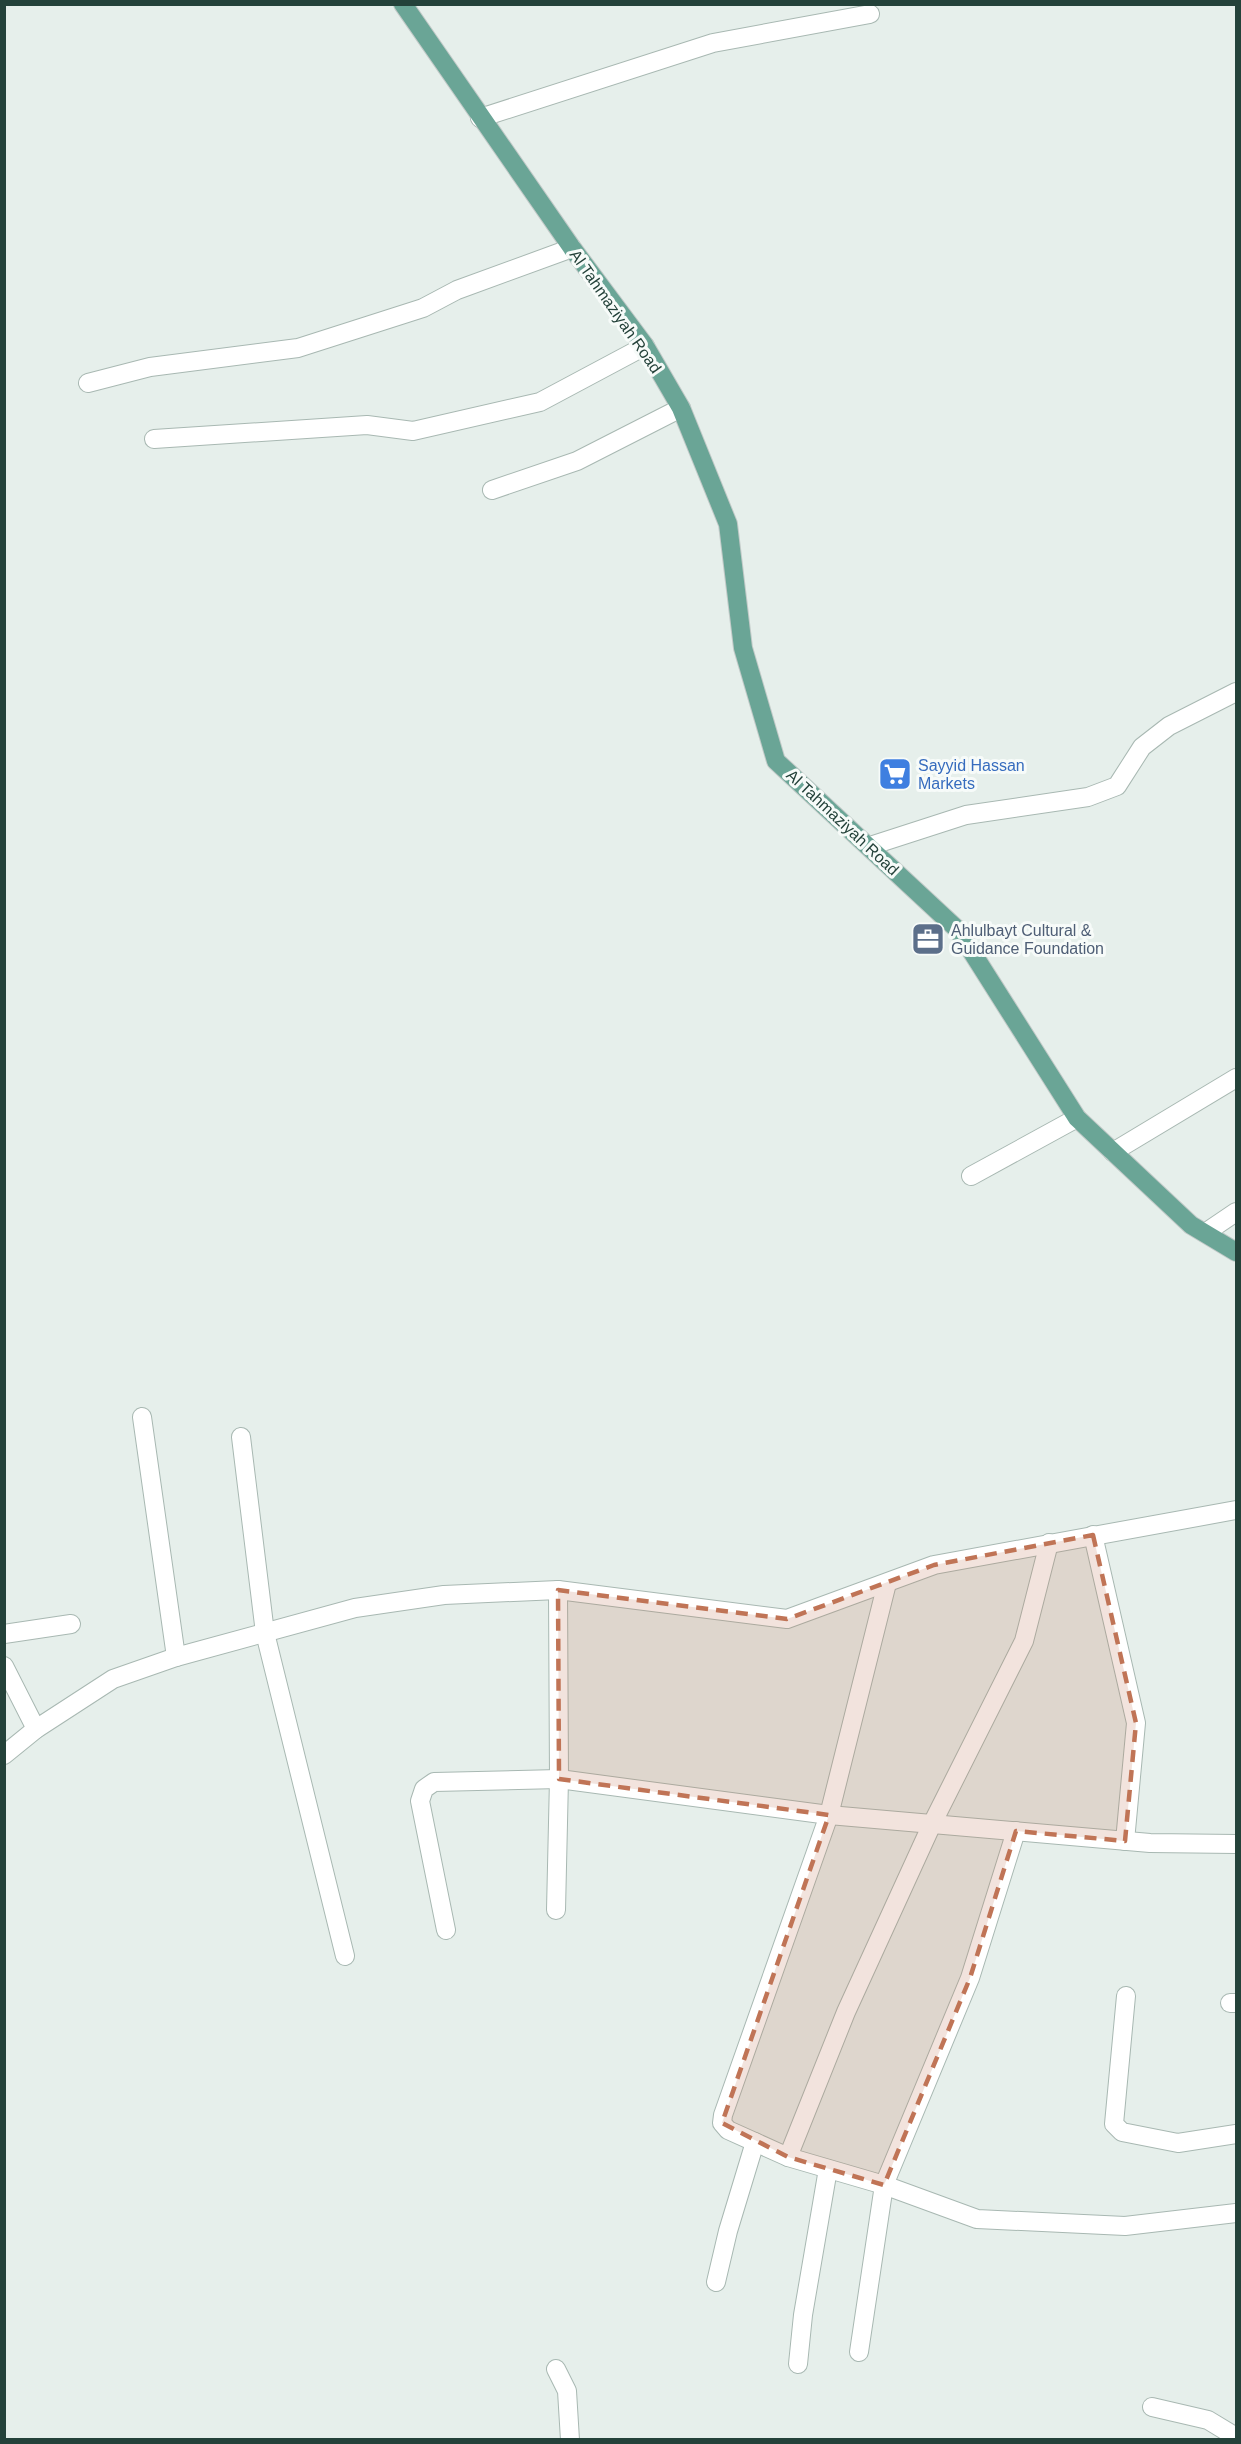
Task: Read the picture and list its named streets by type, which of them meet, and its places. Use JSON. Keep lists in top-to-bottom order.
{
  "streets": {
    "main road": ["Al Tahmaziyah Road"]
  },
  "places": {
    "supermarket": ["Sayyid Hassan Markets"],
    "office": ["Ahlulbayt Cultural & Guidance Foundation"]
  }
}
